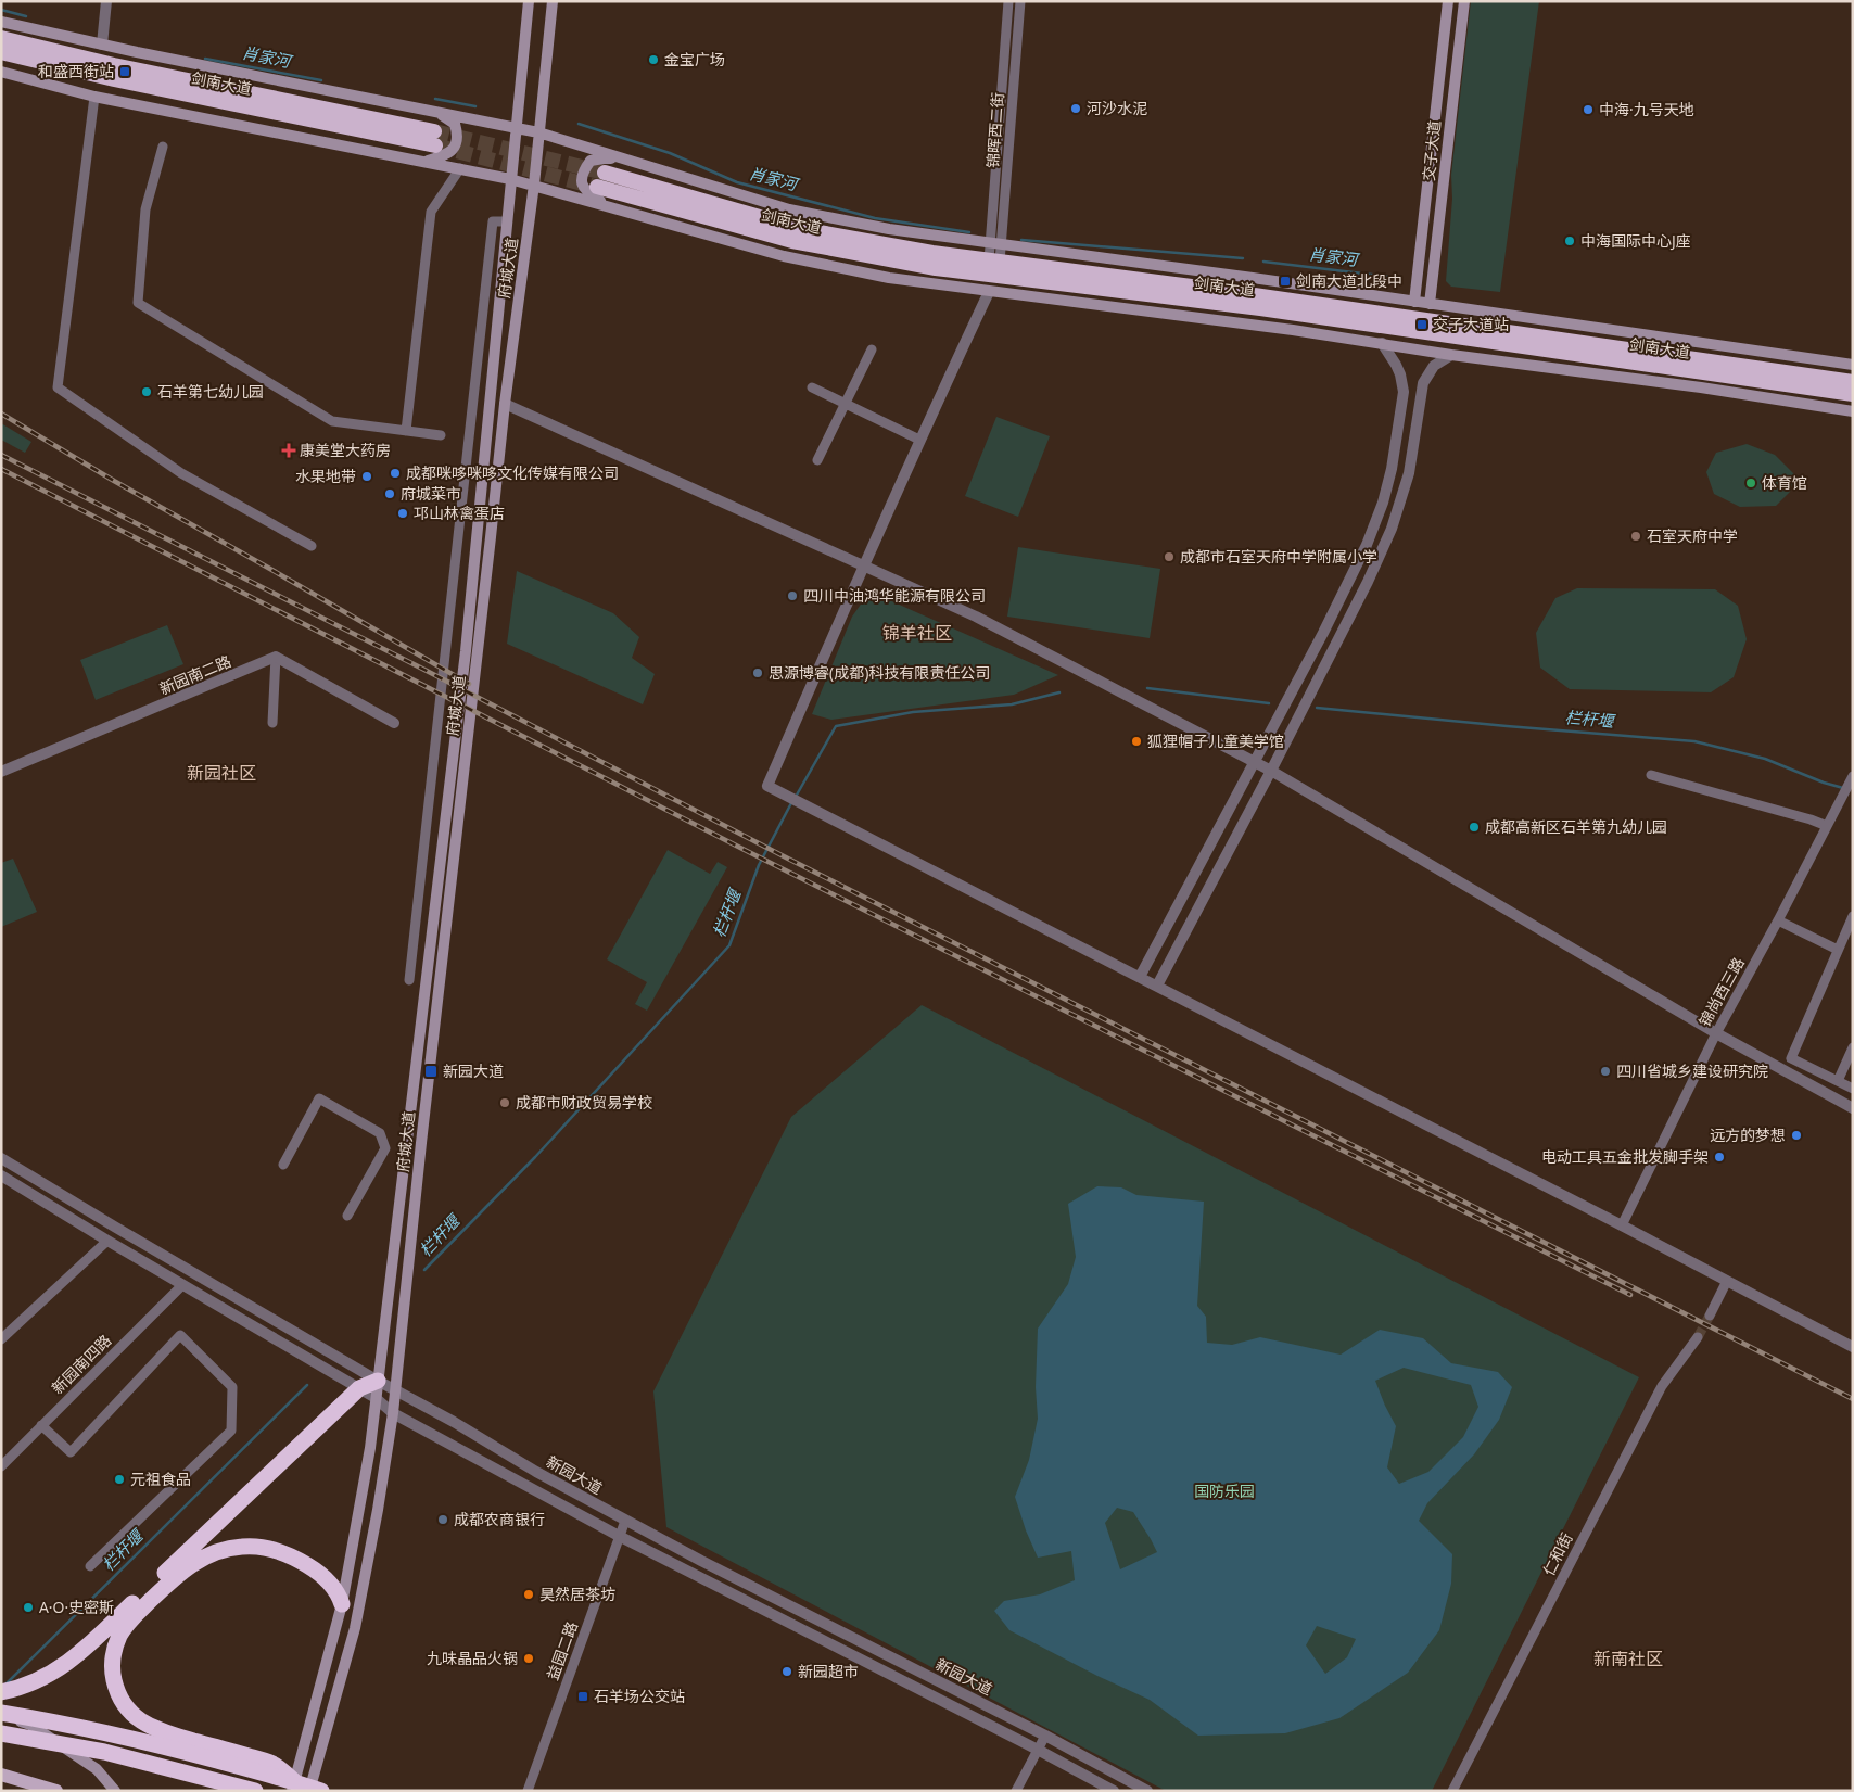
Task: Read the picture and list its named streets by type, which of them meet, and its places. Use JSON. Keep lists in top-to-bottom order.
{
  "streets": {
    "highway": ["剑南大道"],
    "main road": ["交子大道", "府城大道"],
    "street": [
      "锦晖西二街",
      "新园南二路",
      "锦尚西三路",
      "新园南四路",
      "新园大道",
      "仁和街",
      "益园二路"
    ]
  },
  "crossings": [
    ["剑南大道", "锦晖西二街"],
    ["府城大道", "新园大道"],
    ["新园南四路", "新园大道"],
    ["新园大道", "益园二路"]
  ],
  "districts": ["锦羊社区", "新园社区", "新南社区"],
  "water": ["肖家河", "栏杆堰"],
  "parks": ["国防乐园"],
  "places": {
    "other": [
      "金宝广场",
      "河沙水泥",
      "中海·九号天地",
      "中海国际中心J座",
      "石羊第七幼儿园",
      "成都咪哆咪哆文化传媒有限公司",
      "水果地带",
      "体育馆",
      "府城菜市",
      "邛山林禽蛋店",
      "石室天府中学",
      "成都市石室天府中学附属小学",
      "四川中油鸿华能源有限公司",
      "思源博睿(成都)科技有限责任公司",
      "狐狸帽子儿童美学馆",
      "成都高新区石羊第九幼儿园",
      "四川省城乡建设研究院",
      "成都市财政贸易学校",
      "远方的梦想",
      "电动工具五金批发脚手架",
      "元祖食品",
      "成都农商银行",
      "昊然居茶坊",
      "A·O·史密斯",
      "九味晶品火锅",
      "新园超市"
    ],
    "transit": [
      "和盛西街站",
      "剑南大道北段中",
      "交子大道站",
      "新园大道",
      "石羊场公交站"
    ],
    "health": ["康美堂大药房"]
  }
}
